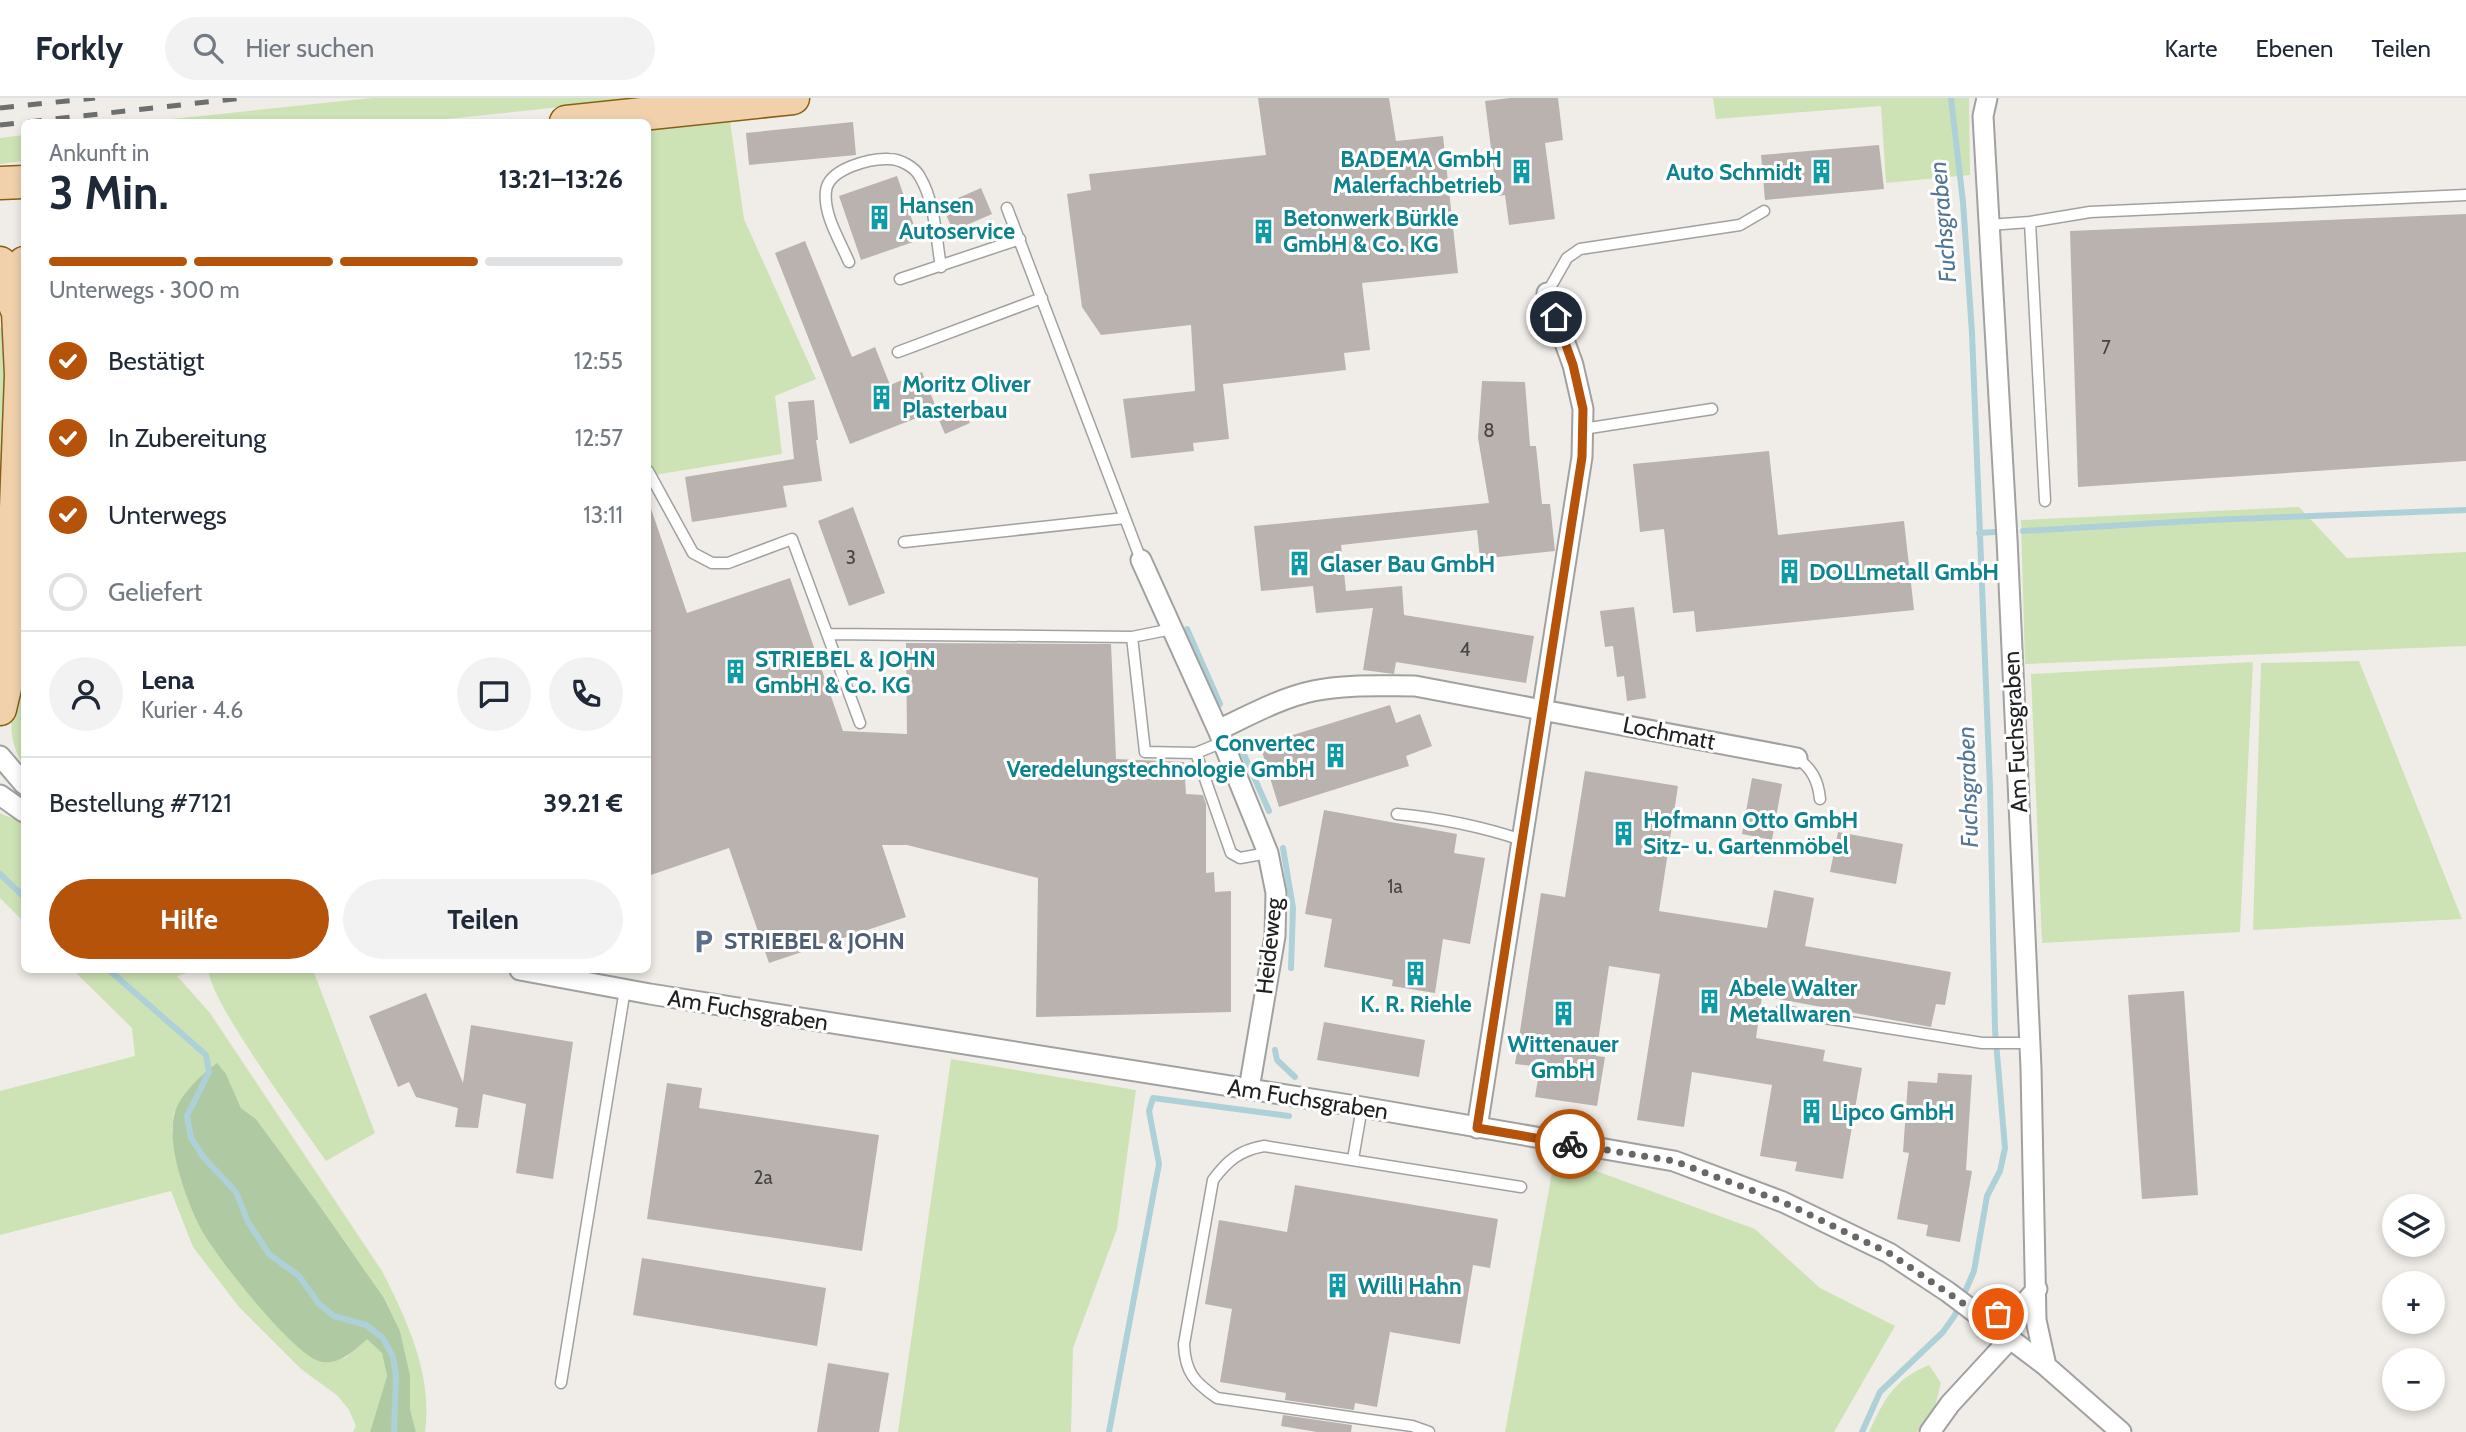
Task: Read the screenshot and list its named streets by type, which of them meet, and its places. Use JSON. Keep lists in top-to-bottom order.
{
  "streets": {
    "street": ["Am Fuchsgraben", "Lochmatt", "Heideweg"]
  },
  "crossings": [
    ["Am Fuchsgraben", "Heideweg"]
  ],
  "water": ["Fuchsgraben"],
  "places": {
    "building": [
      "BADEMA GmbH Malerfachbetrieb",
      "Auto Schmidt",
      "Hansen Autoservice",
      "Betonwerk Bürkle GmbH & Co. KG",
      "Moritz Oliver Plasterbau",
      "Glaser Bau GmbH",
      "DOLLmetall GmbH",
      "STRIEBEL & JOHN GmbH & Co. KG",
      "Convertec Veredelungstechnologie GmbH",
      "Hofmann Otto GmbH Sitz- u. Gartenmöbel",
      "K. R. Riehle",
      "Abele Walter Metallwaren",
      "Wittenauer GmbH",
      "Lipco GmbH",
      "Willi Hahn"
    ],
    "parking": ["STRIEBEL & JOHN"]
  },
  "house_numbers": [
    "7",
    "8",
    "3",
    "4",
    "1a",
    "2a"
  ],
  "page": {
    "header": "Forkly",
    "search": "Hier suchen",
    "nav": ["Karte", "Ebenen", "Teilen"],
    "heading": ["3 Min.", "Ankunft in", "13:21–13:26"],
    "panel": [
      "Lena",
      "Kurier · 4.6",
      "Bestellung #7121",
      "39.21 €"
    ],
    "bar": "Unterwegs · 300 m",
    "list": [
      ["Bestätigt", "12:55"],
      ["In Zubereitung", "12:57"],
      ["Unterwegs", "13:11"],
      "Geliefert"
    ],
    "buttons": ["Hilfe", "Teilen"],
    "map_buttons": ["+", "−"]
  }
}
